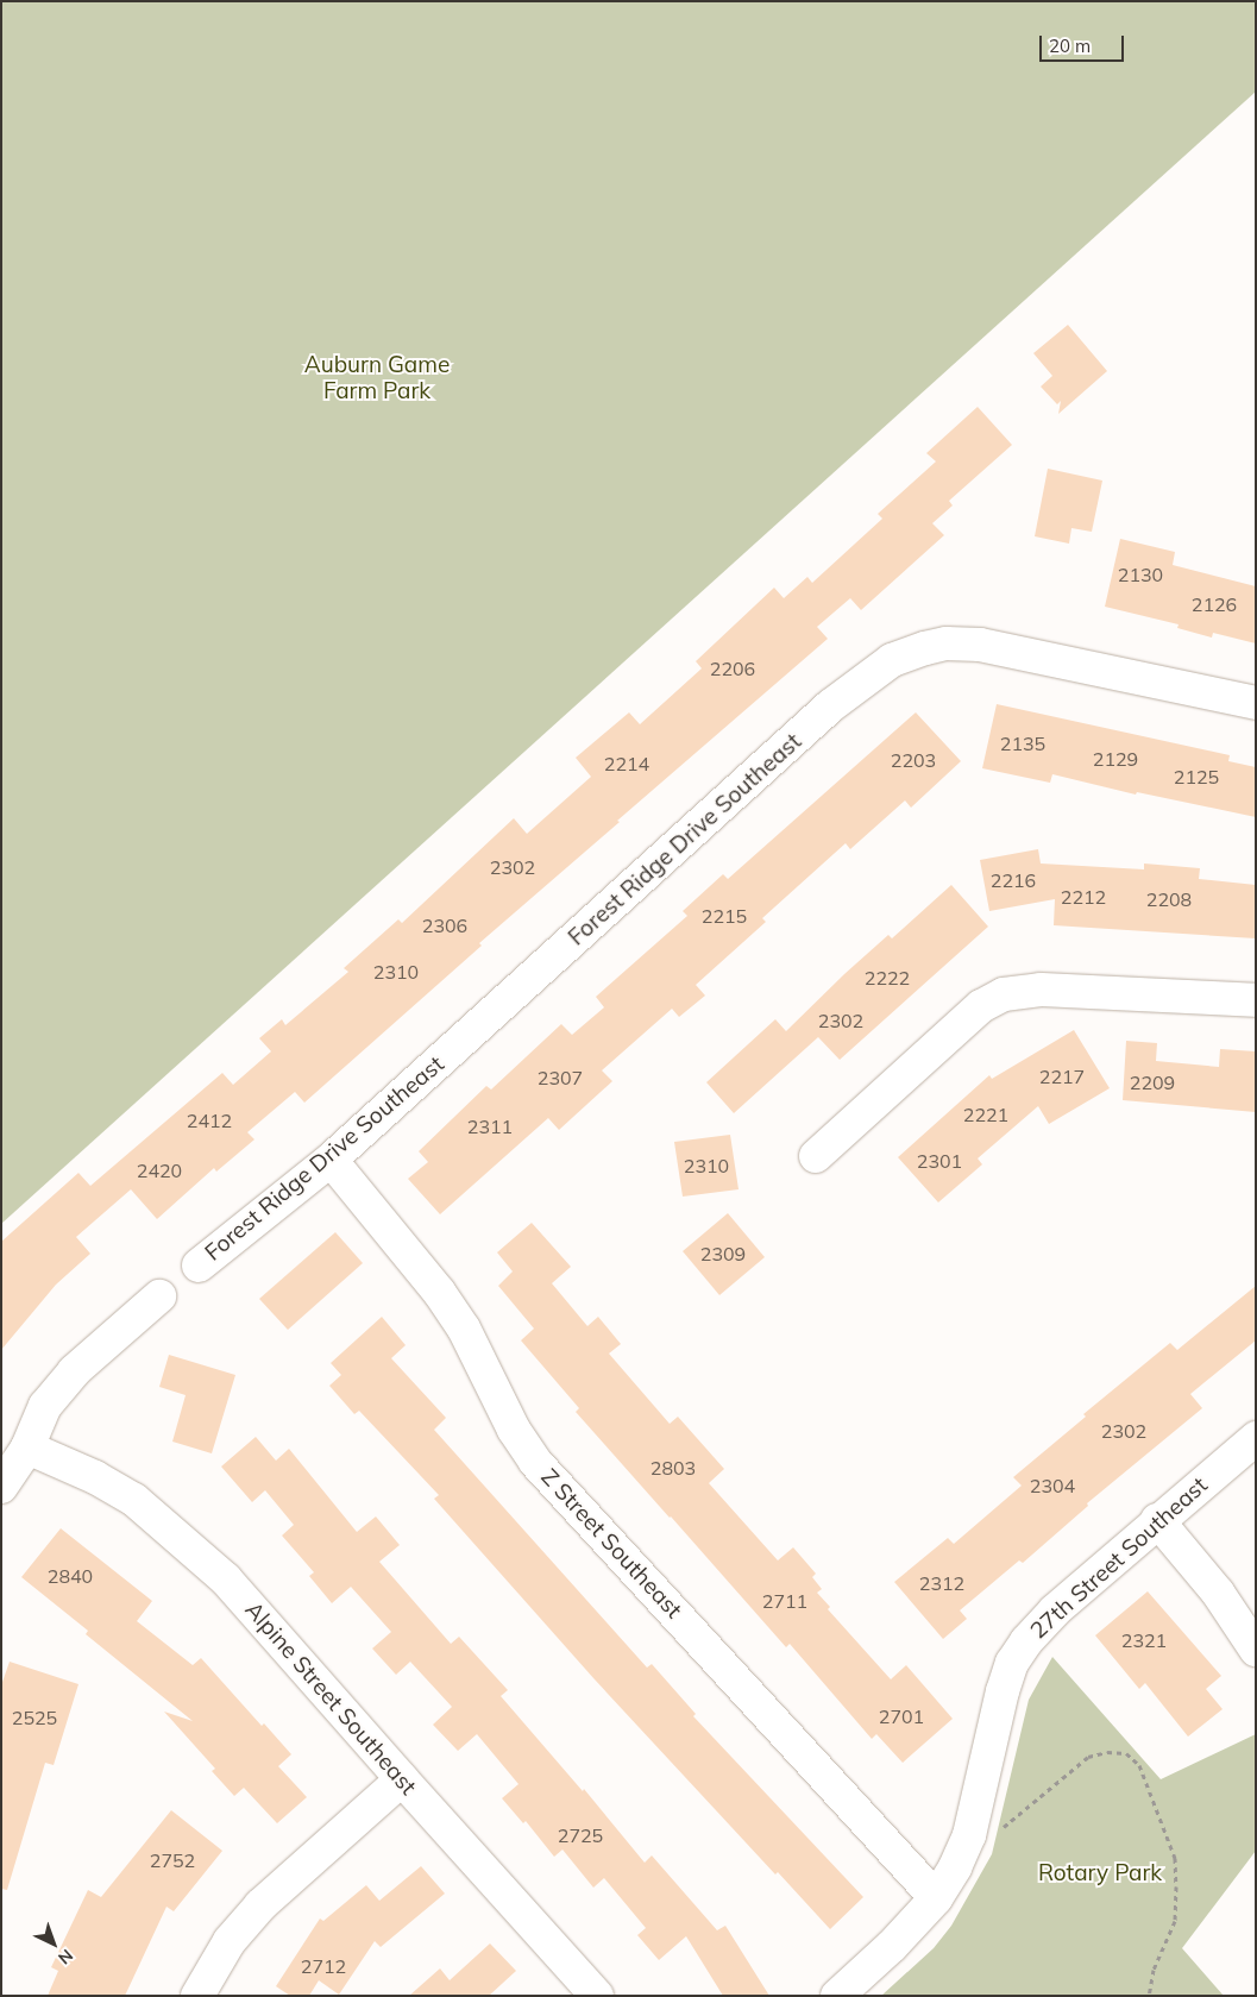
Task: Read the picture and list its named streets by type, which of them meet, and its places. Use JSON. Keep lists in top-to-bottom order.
{
  "streets": {
    "street": [
      "Forest Ridge Drive Southeast",
      "Z Street Southeast",
      "27th Street Southeast",
      "Alpine Street Southeast"
    ]
  },
  "crossings": [
    ["Forest Ridge Drive Southeast", "Z Street Southeast"],
    ["Z Street Southeast", "27th Street Southeast"]
  ],
  "parks": ["Auburn Game Farm Park", "Rotary Park"],
  "house_numbers": [
    "2130",
    "2126",
    "2206",
    "2135",
    "2129",
    "2203",
    "2214",
    "2125",
    "2302",
    "2216",
    "2212",
    "2208",
    "2215",
    "2306",
    "2310",
    "2222",
    "2302",
    "2217",
    "2307",
    "2209",
    "2221",
    "2412",
    "2311",
    "2301",
    "2310",
    "2420",
    "2309",
    "2302",
    "2803",
    "2304",
    "2840",
    "2312",
    "2711",
    "2321",
    "2701",
    "2525",
    "2725",
    "2752",
    "2712"
  ],
  "scale_bar": "20 m",
  "north": "bottom right"
}
